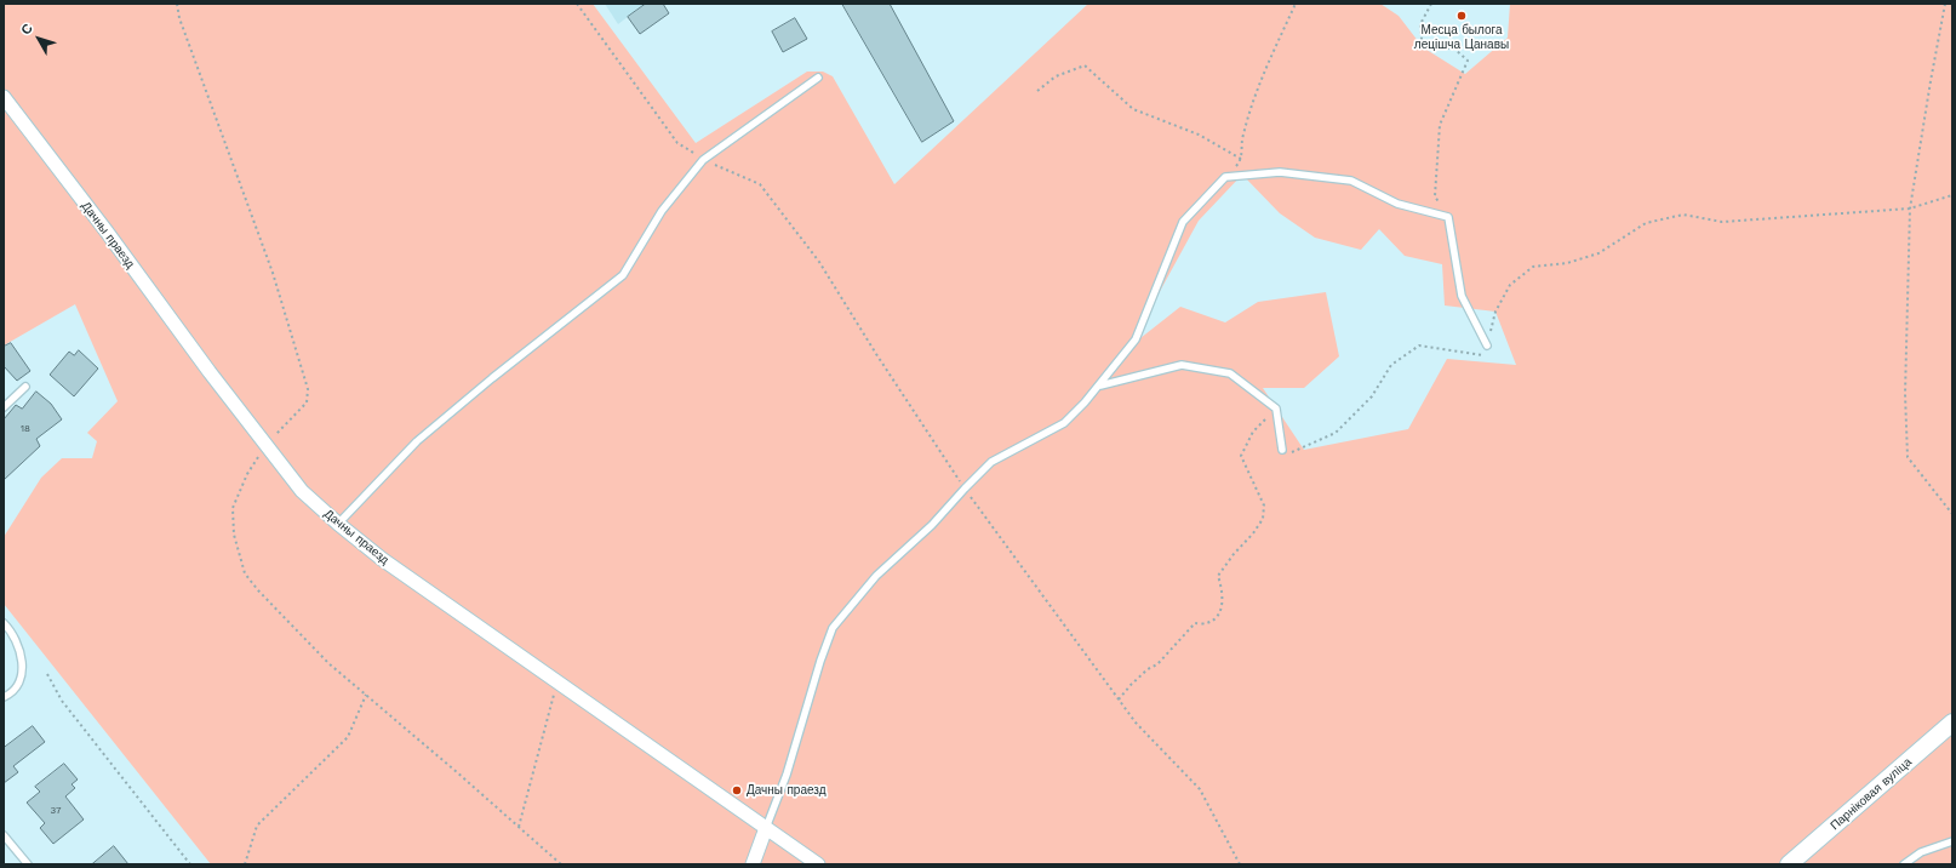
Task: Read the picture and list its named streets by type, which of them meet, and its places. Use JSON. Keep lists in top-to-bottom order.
{
  "streets": {
    "street": ["Дачны праезд", "Парніковая вуліца"]
  },
  "places": ["Месца былога лецішча Цанавы", "Дачны праезд"],
  "house_numbers": ["18", "37"],
  "north": "top left"
}
